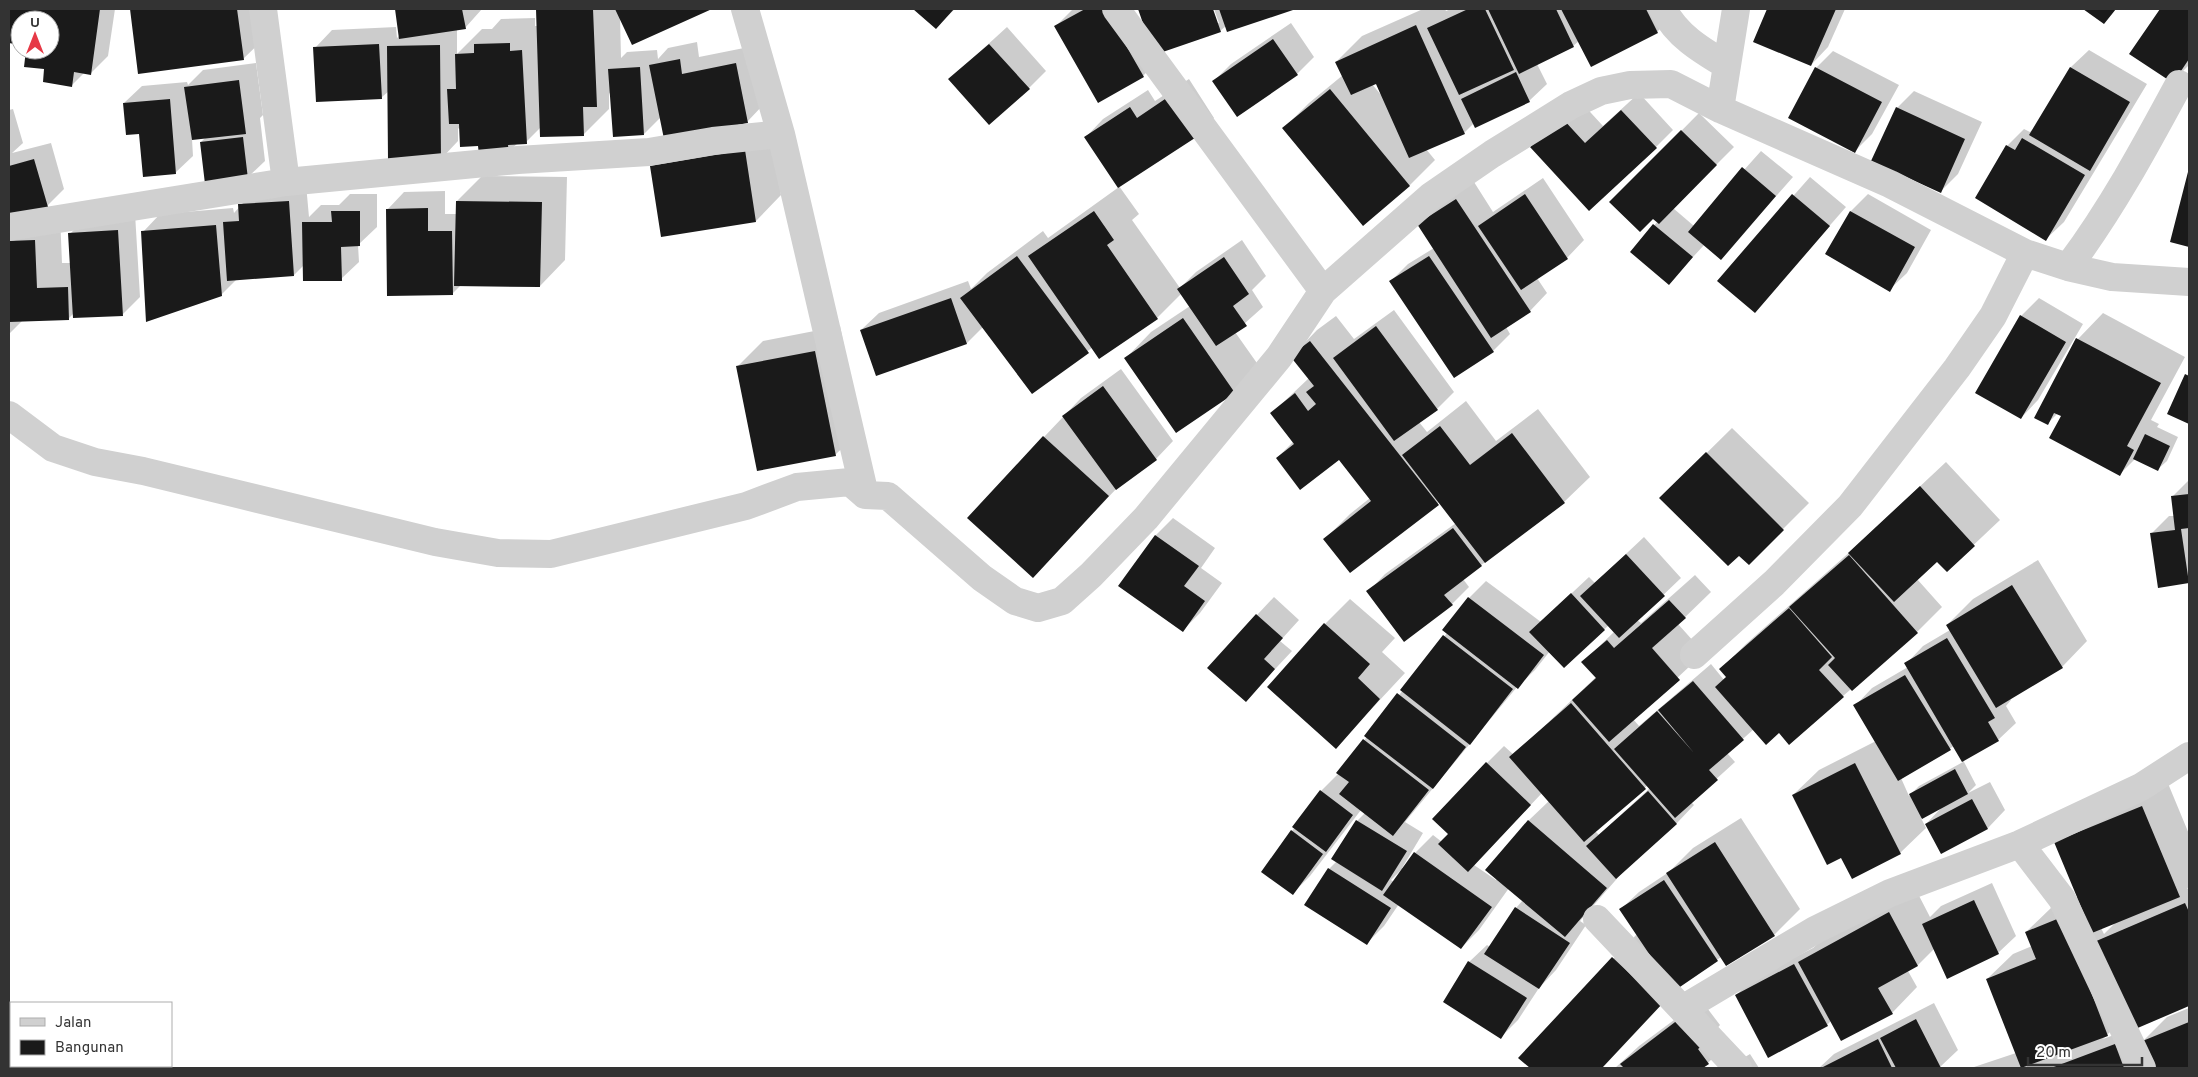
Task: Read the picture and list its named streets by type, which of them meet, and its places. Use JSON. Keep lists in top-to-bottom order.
{
  "legend": ["Jalan", "Bangunan"],
  "scale_bar": "20 m",
  "north": "top"
}
